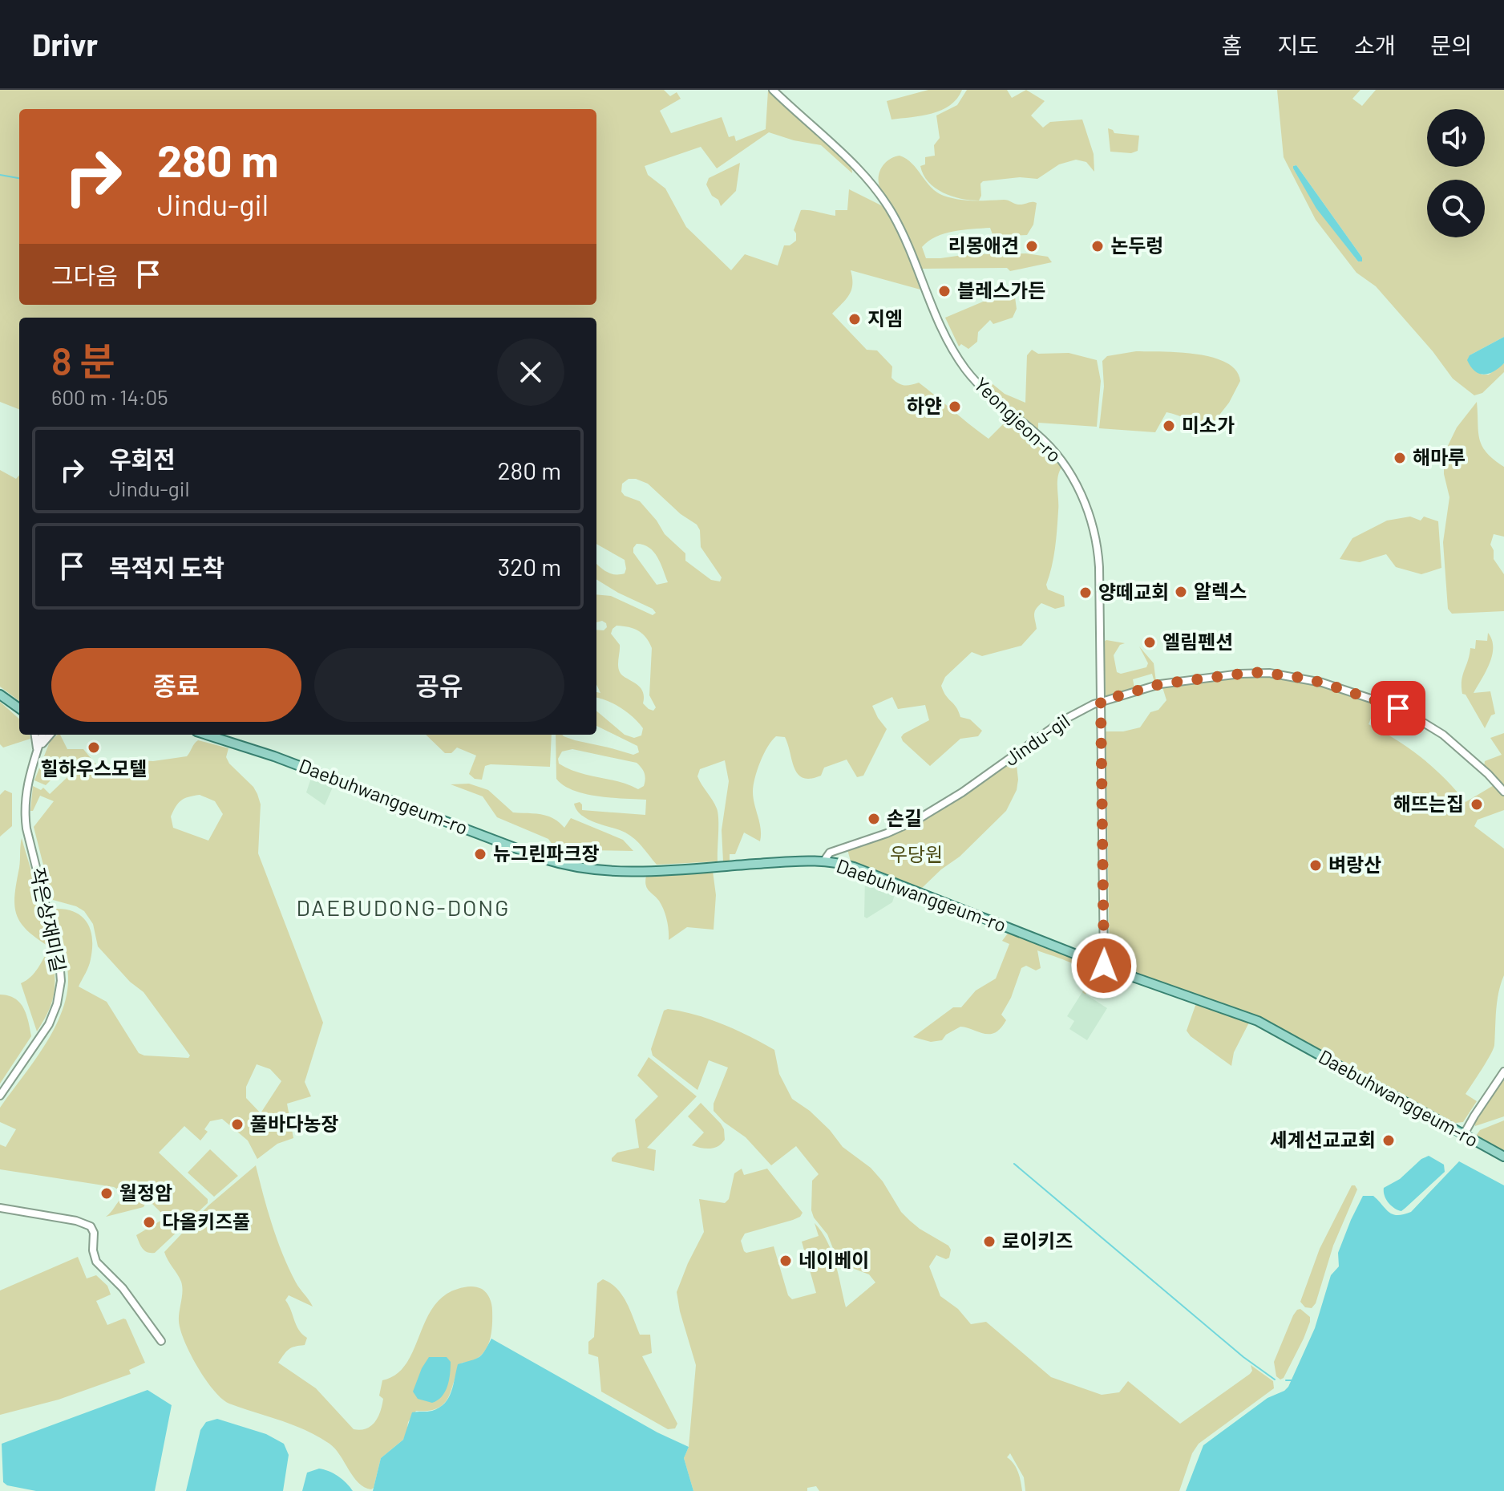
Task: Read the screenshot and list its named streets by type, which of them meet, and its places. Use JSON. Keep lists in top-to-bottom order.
{
  "streets": {
    "main road": ["Daebuhwanggeum-ro"],
    "street": ["Yeongjeon-ro", "Jindu-gil", "작은상재미길"]
  },
  "crossings": [
    ["Yeongjeon-ro", "Jindu-gil"],
    ["Yeongjeon-ro", "Daebuhwanggeum-ro"],
    ["Jindu-gil", "Daebuhwanggeum-ro"]
  ],
  "districts": ["DAEBUDONG-DONG"],
  "parks": ["우당원"],
  "places": [
    "리몽애견",
    "논두렁",
    "블레스가든",
    "지엠",
    "하얀",
    "미소가",
    "해마루",
    "알렉스",
    "양떼교회",
    "엘림펜션",
    "힐하우스모텔",
    "해뜨는집",
    "손길",
    "뉴그린파크장",
    "벼랑산",
    "풀바다농장",
    "세계선교교회",
    "월정암",
    "다올키즈풀",
    "로이키즈",
    "네이베이"
  ],
  "page": {
    "header": "Drivr",
    "nav": [
      "홈",
      "지도",
      "소개",
      "문의"
    ],
    "turn": ["280 m", "Jindu-gil"],
    "then": "그다음",
    "heading": ["8 분", "600 m · 14:05"],
    "list": [
      {
        "name": "우회전",
        "note": "Jindu-gil",
        "value": "280 m"
      },
      {
        "name": "목적지 도착",
        "value": "320 m"
      }
    ],
    "buttons": ["종료", "공유"]
  }
}
